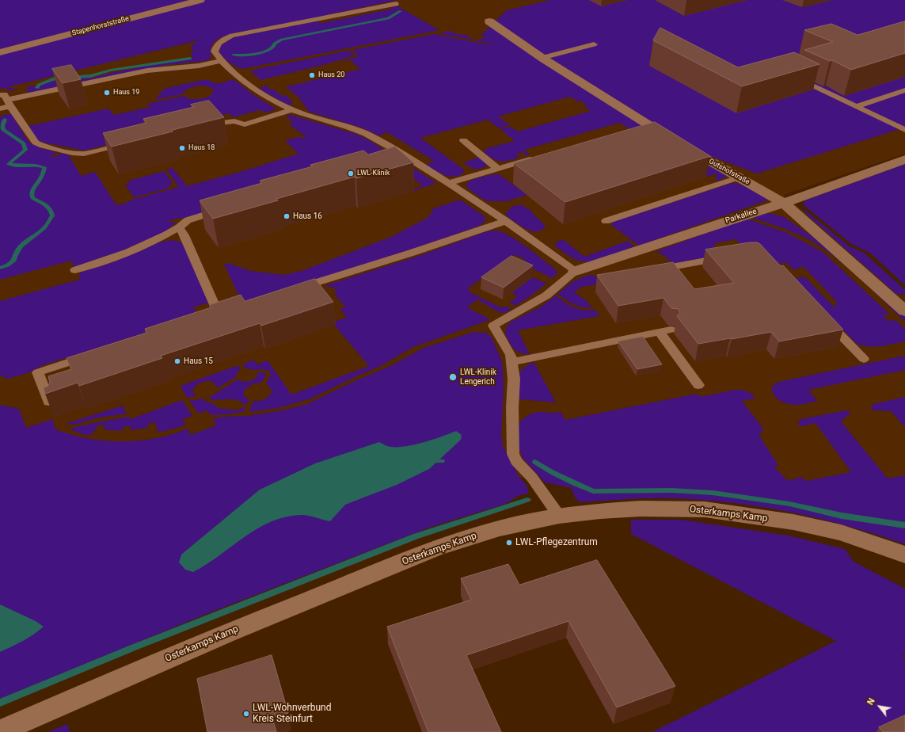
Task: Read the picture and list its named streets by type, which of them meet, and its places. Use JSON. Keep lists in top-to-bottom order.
{
  "streets": {
    "street": [
      "Stapenhorststraße",
      "Gutshofstraße",
      "Parkallee",
      "Osterkamps Kamp"
    ]
  },
  "crossings": [
    ["Gutshofstraße", "Parkallee"]
  ],
  "places": [
    "Haus 20",
    "Haus 19",
    "Haus 18",
    "LWL-Klinik",
    "Haus 16",
    "Haus 15",
    "LWL-Klinik Lengerich",
    "LWL-Pflegezentrum",
    "LWL-Wohnverbund Kreis Steinfurt"
  ],
  "north": "top left"
}
